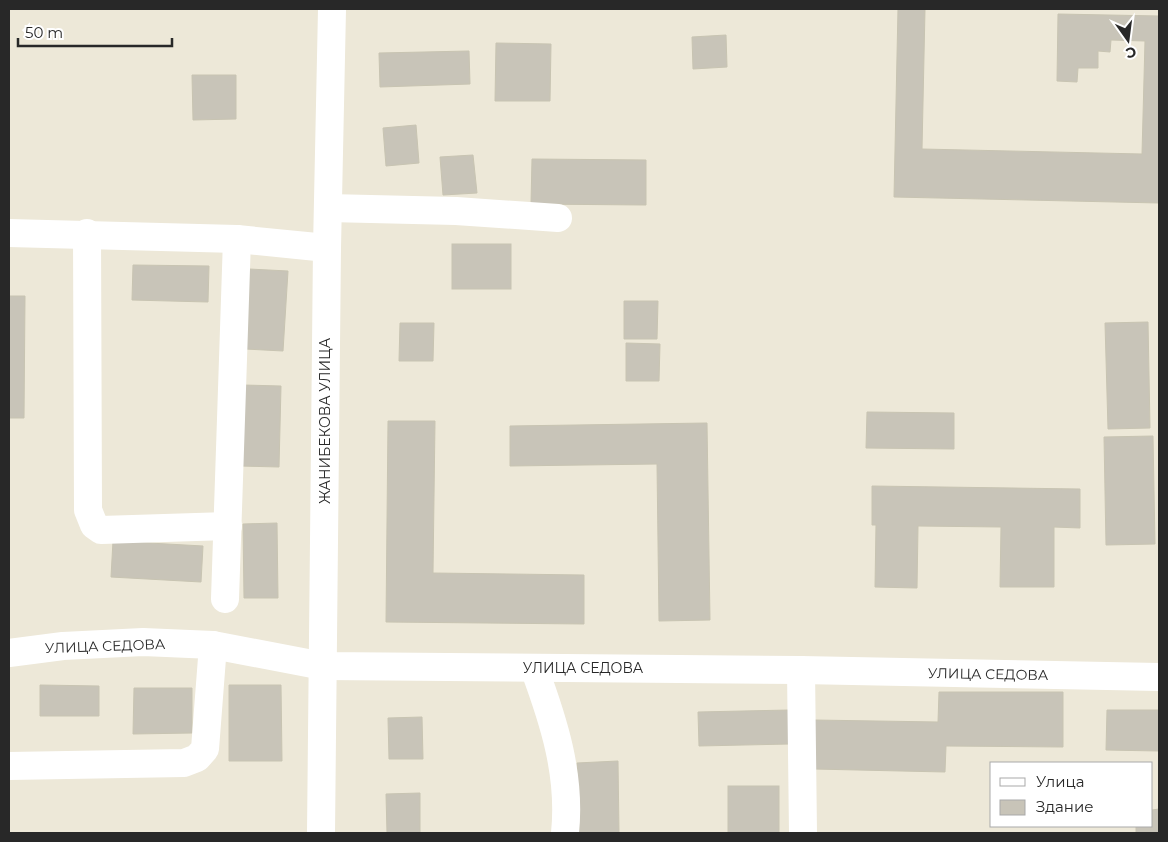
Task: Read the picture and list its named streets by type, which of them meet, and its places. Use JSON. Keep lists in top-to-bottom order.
{
  "streets": {
    "street": ["ЖАНИБЕКОВА УЛИЦА", "УЛИЦА СЕДОВА"]
  },
  "crossings": [
    ["ЖАНИБЕКОВА УЛИЦА", "УЛИЦА СЕДОВА"]
  ],
  "legend": ["Улица", "Здание"],
  "scale_bar": "50 m",
  "north": "bottom"
}
